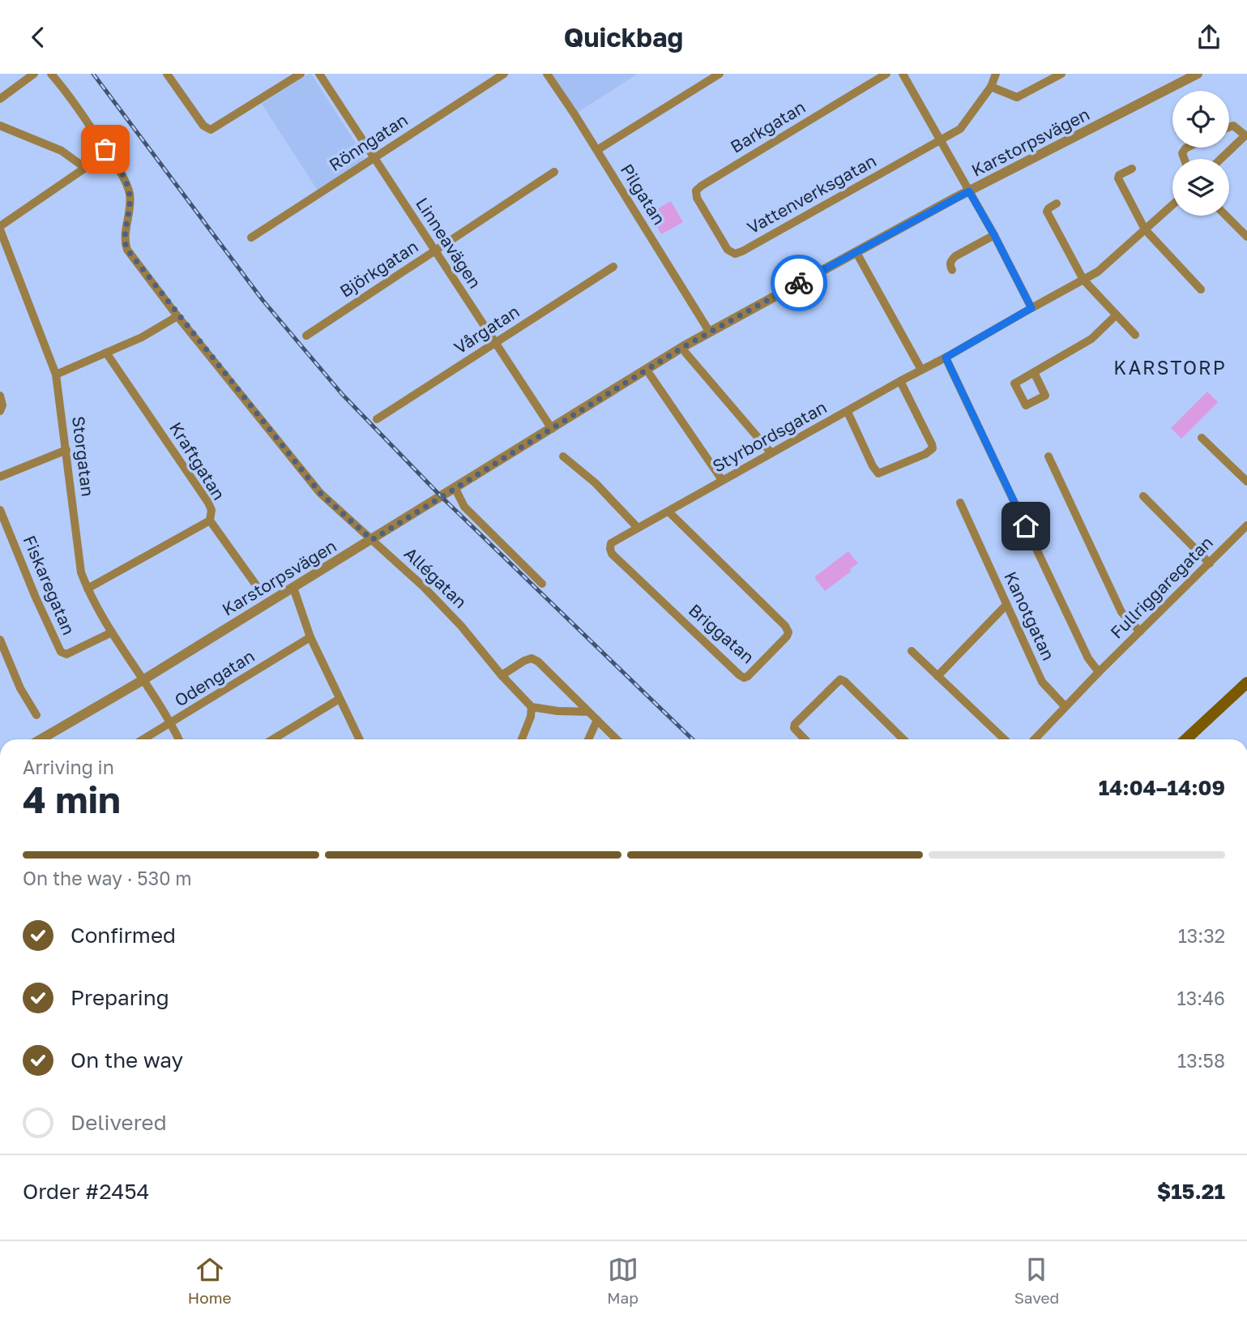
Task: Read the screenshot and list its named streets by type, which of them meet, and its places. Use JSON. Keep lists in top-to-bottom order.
{
  "streets": {
    "street": [
      "Barkgatan",
      "Rönngatan",
      "Karstorpsvägen",
      "Pilgatan",
      "Vattenverksgatan",
      "Linneavägen",
      "Björkgatan",
      "Vårgatan",
      "Styrbordsgatan",
      "Storgatan",
      "Kraftgatan",
      "Allégatan",
      "Fiskaregatan",
      "Fullriggaregatan",
      "Kanotgatan",
      "Briggatan",
      "Odengatan"
    ]
  },
  "crossings": [
    ["Barkgatan", "Vattenverksgatan"],
    ["Rönngatan", "Linneavägen"],
    ["Karstorpsvägen", "Pilgatan"],
    ["Karstorpsvägen", "Linneavägen"],
    ["Karstorpsvägen", "Storgatan"],
    ["Karstorpsvägen", "Allégatan"],
    ["Linneavägen", "Björkgatan"],
    ["Linneavägen", "Vårgatan"],
    ["Styrbordsgatan", "Briggatan"],
    ["Storgatan", "Fiskaregatan"],
    ["Storgatan", "Odengatan"],
    ["Fullriggaregatan", "Kanotgatan"]
  ],
  "districts": ["KARSTORP"],
  "page": {
    "header": "Quickbag",
    "heading": ["4 min", "Arriving in", "14:04–14:09"],
    "panel": ["Order #2454", "$15.21"],
    "bar": "On the way · 530 m",
    "list": [
      ["Confirmed", "13:32"],
      ["Preparing", "13:46"],
      ["On the way", "13:58"],
      "Delivered"
    ],
    "tabs": ["Home", "Map", "Saved"]
  }
}
